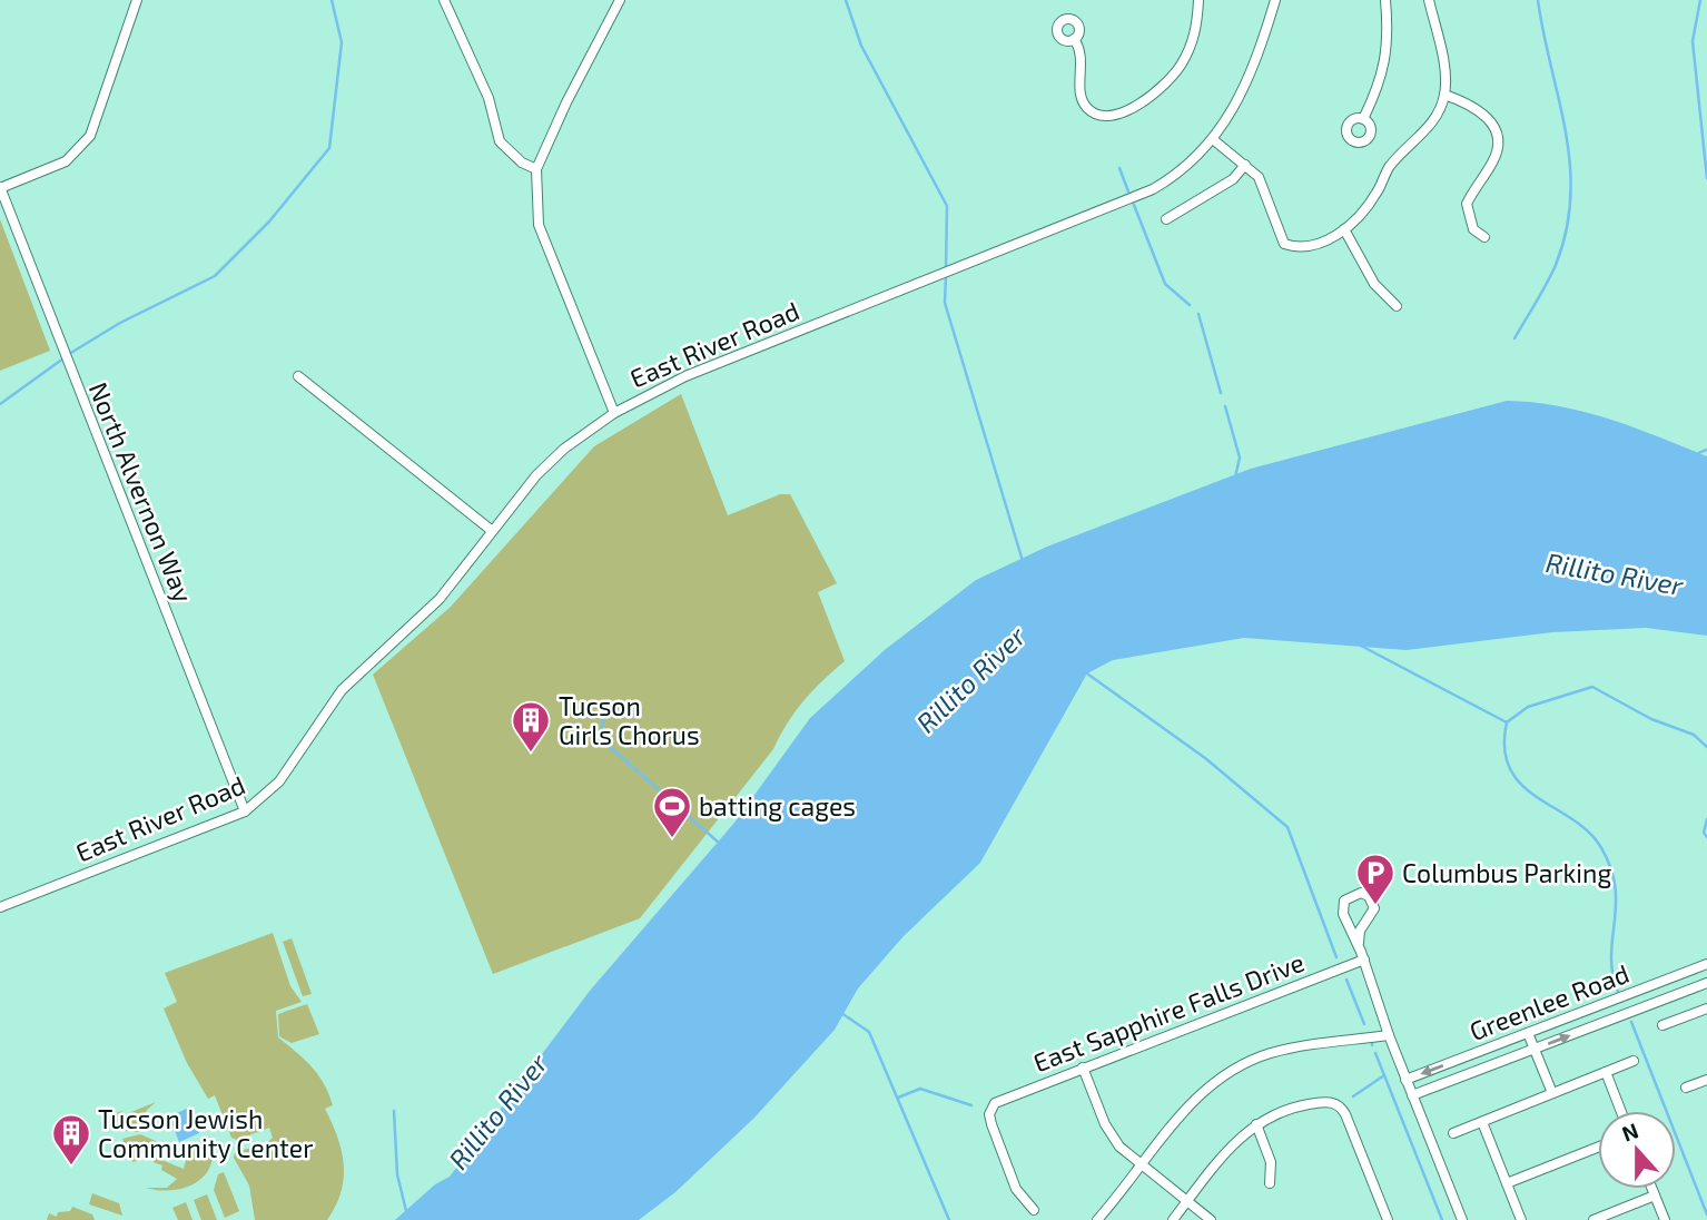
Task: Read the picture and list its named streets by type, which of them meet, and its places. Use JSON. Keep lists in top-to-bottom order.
{
  "streets": {
    "street": [
      "East River Road",
      "North Alvernon Way",
      "Greenlee Road",
      "East Sapphire Falls Drive"
    ]
  },
  "crossings": [
    ["East River Road", "North Alvernon Way"]
  ],
  "water": ["Rillito River"],
  "places": {
    "building": ["Tucson Girls Chorus", "Tucson Jewish Community Center"],
    "sports": ["batting cages"],
    "parking": ["Columbus Parking"]
  },
  "north": "top"
}
